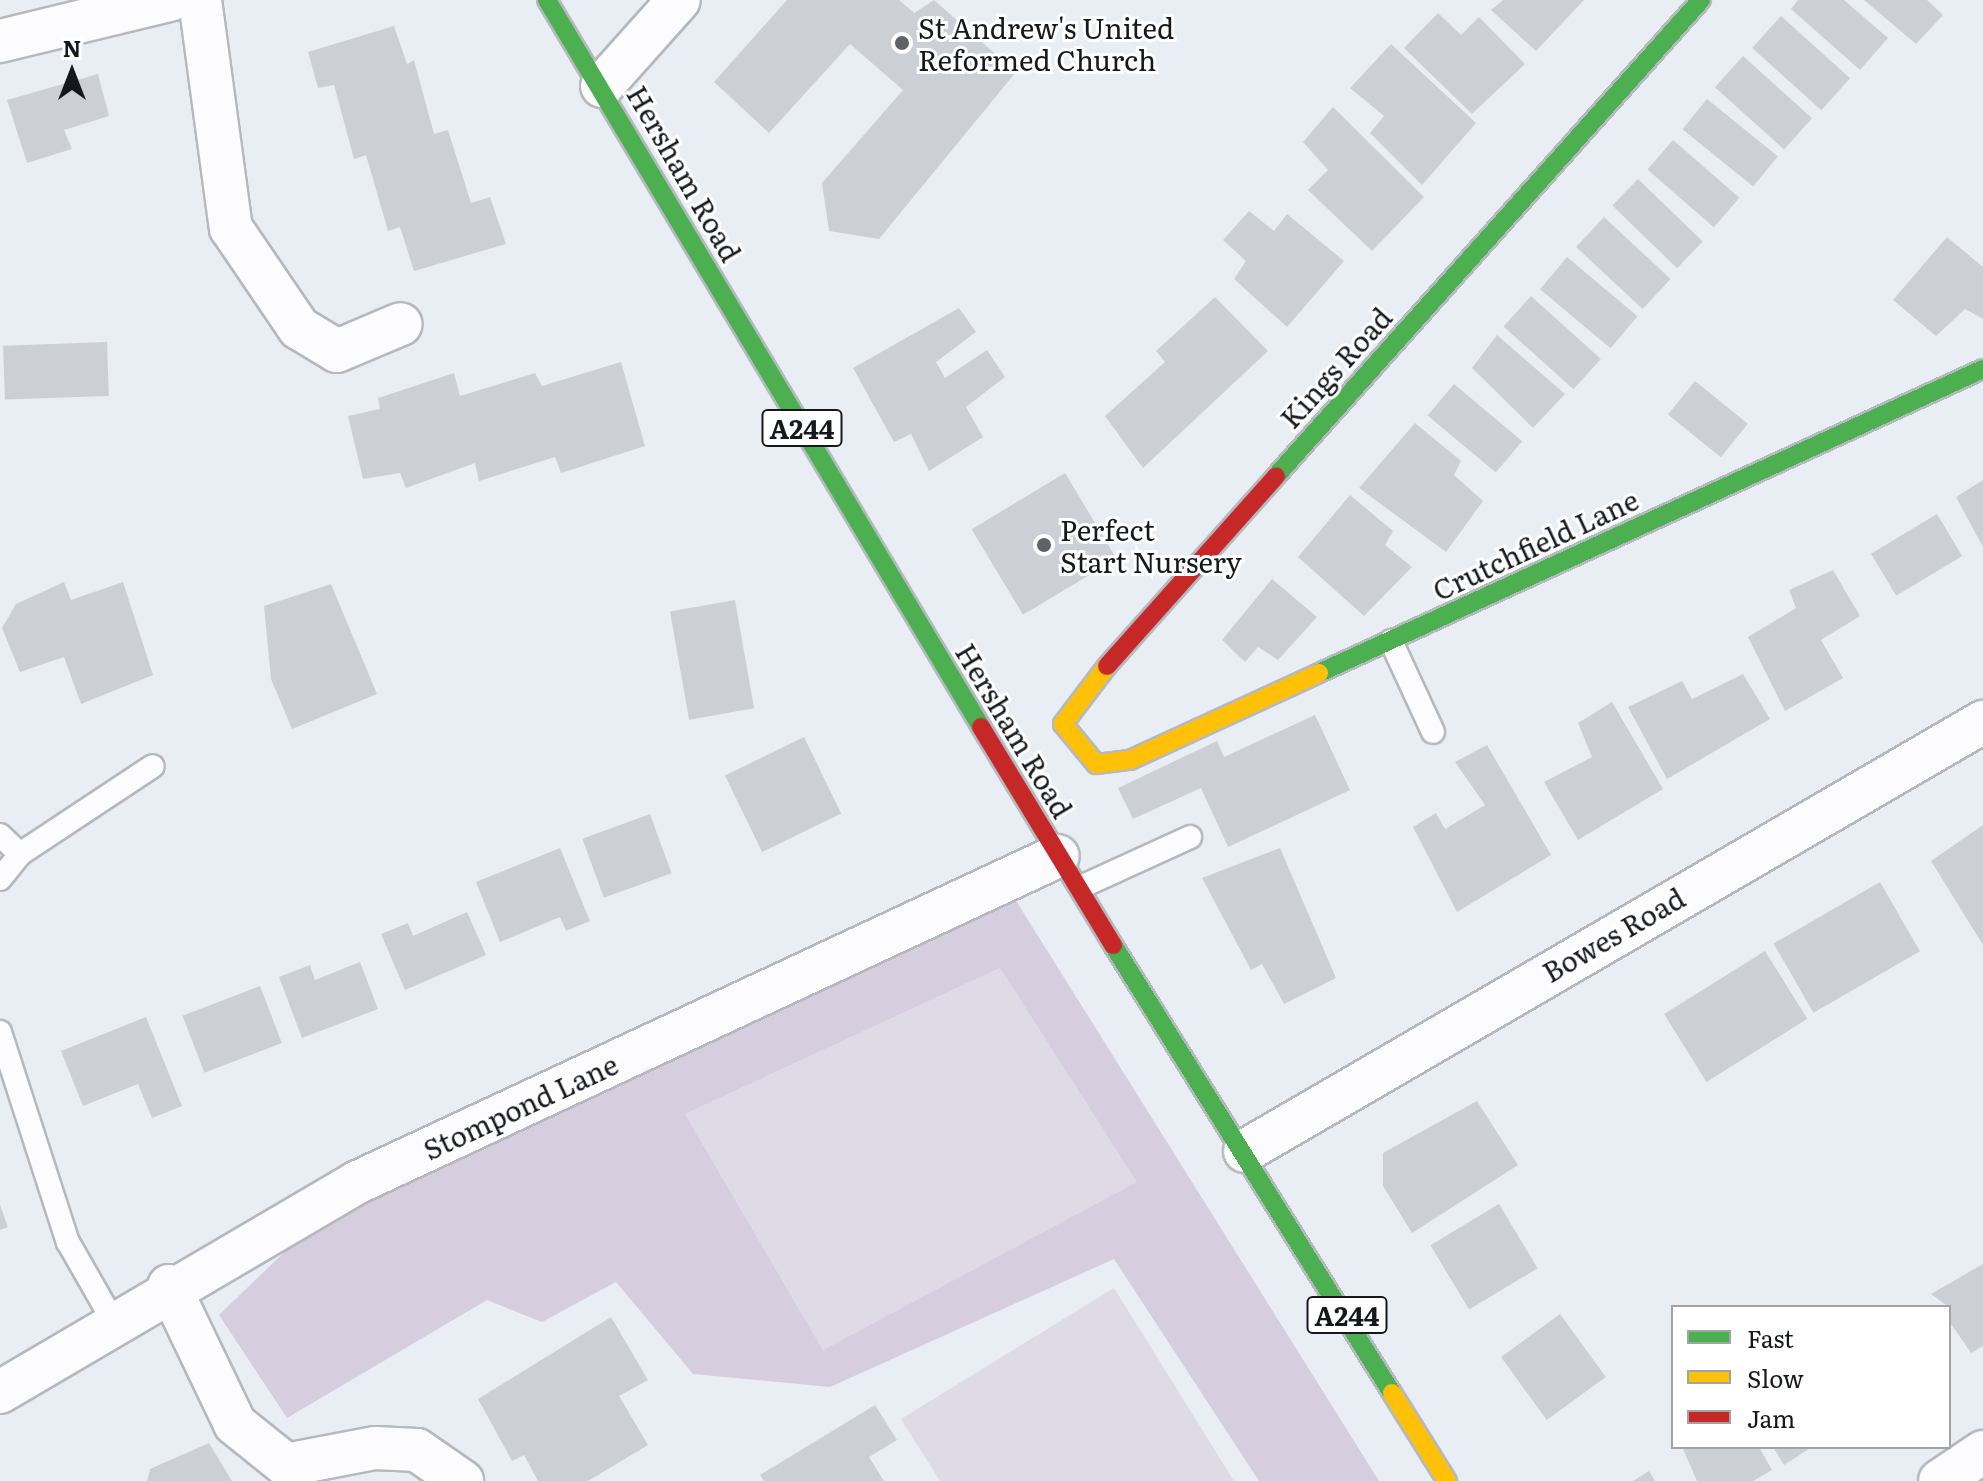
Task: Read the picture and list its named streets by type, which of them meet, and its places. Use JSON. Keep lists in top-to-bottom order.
{
  "streets": {
    "street": [
      "Hersham Road",
      "Kings Road",
      "A244",
      "Crutchfield Lane",
      "Bowes Road",
      "Stompond Lane"
    ]
  },
  "crossings": [
    ["Hersham Road", "Bowes Road"],
    ["Hersham Road", "Stompond Lane"],
    ["Kings Road", "Crutchfield Lane"]
  ],
  "places": ["St Andrew's United Reformed Church", "Perfect Start Nursery"],
  "legend": ["Fast", "Slow", "Jam"],
  "north": "top"
}
